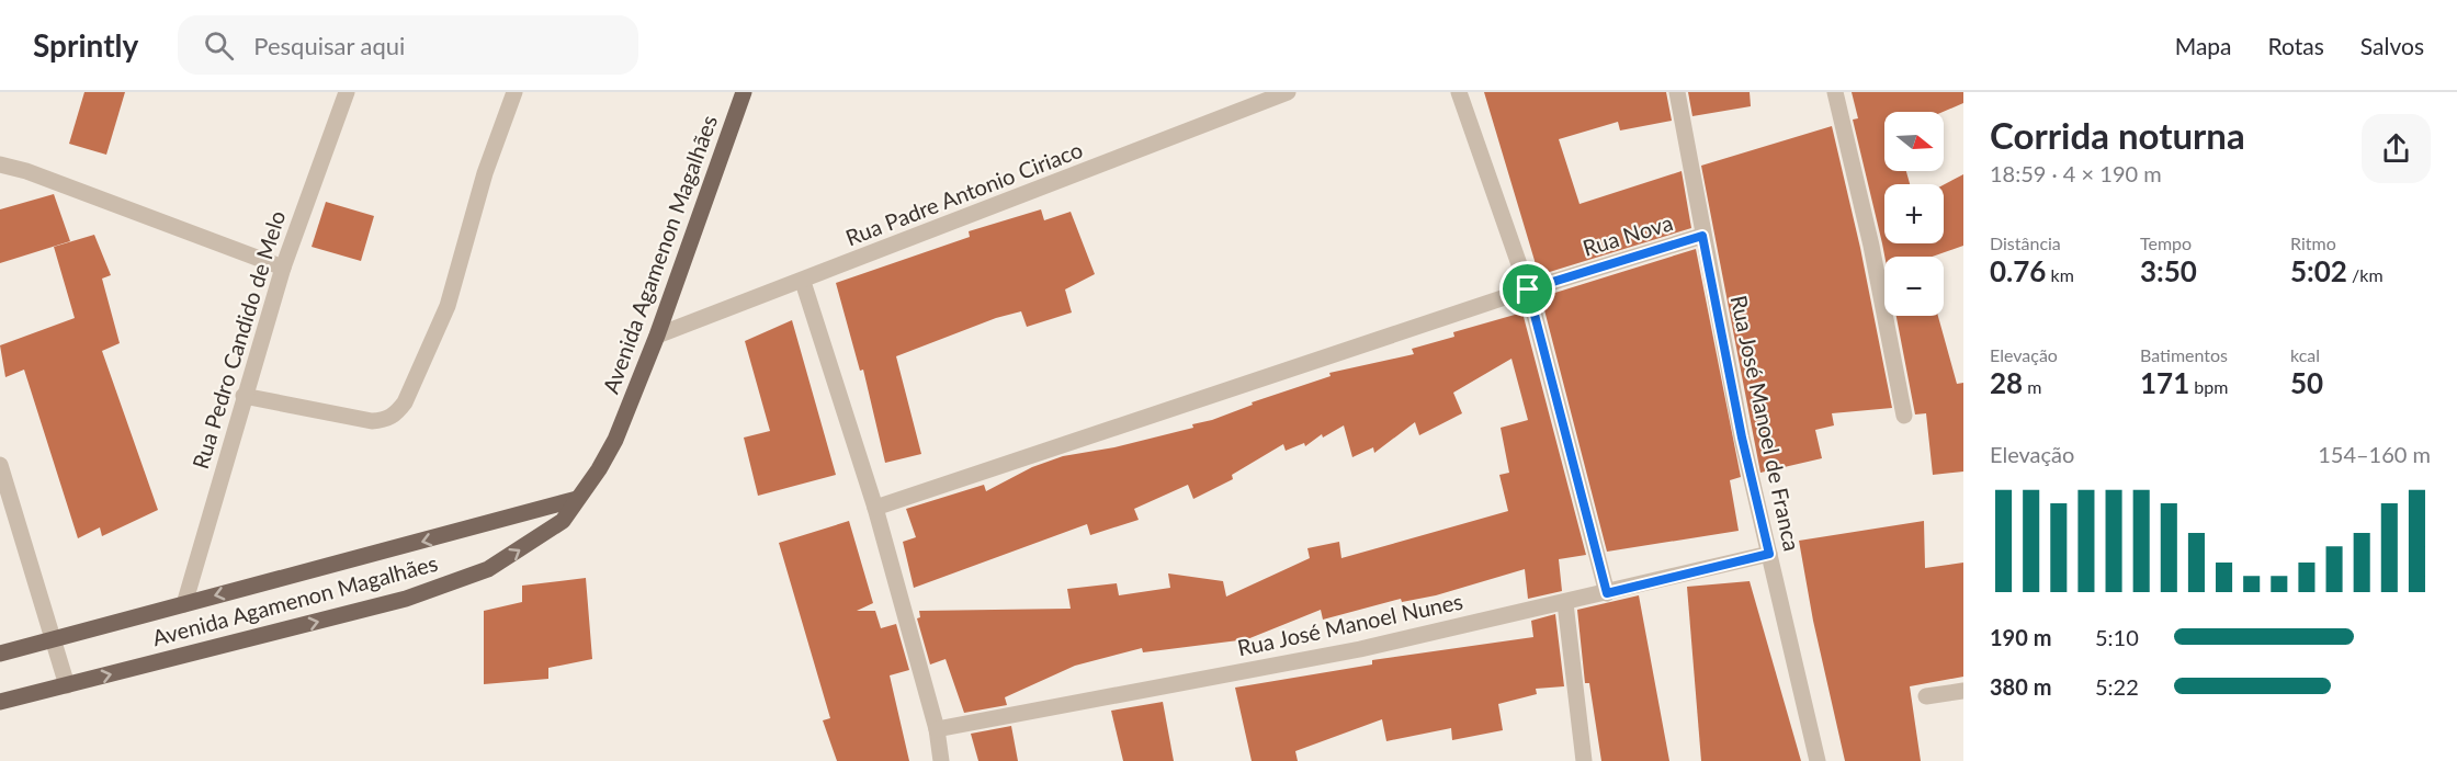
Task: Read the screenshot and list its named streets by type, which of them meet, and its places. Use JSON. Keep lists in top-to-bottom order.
{
  "streets": {
    "main road": ["Avenida Agamenon Magalhães"],
    "street": [
      "Rua Padre Antonio Ciriaco",
      "Rua Nova",
      "Rua Pedro Candido de Melo",
      "Rua José Manoel de Franca",
      "Rua José Manoel Nunes"
    ]
  },
  "crossings": [
    ["Rua Padre Antonio Ciriaco", "Avenida Agamenon Magalhães"],
    ["Rua Nova", "Rua José Manoel de Franca"],
    ["Avenida Agamenon Magalhães", "Rua Pedro Candido de Melo"],
    ["Rua José Manoel de Franca", "Rua José Manoel Nunes"]
  ],
  "north": "right",
  "page": {
    "header": "Sprintly",
    "search": "Pesquisar aqui",
    "nav": ["Mapa", "Rotas", "Salvos"],
    "heading": ["Corrida noturna", "18:59 · 4 × 190 m"],
    "map_buttons": ["+", "−"],
    "stats": [
      ["Distância", "0.76 km"],
      ["Tempo", "3:50"],
      ["Ritmo", "5:02 /km"],
      ["Elevação", "28 m"],
      ["Batimentos", "171 bpm"],
      ["kcal", "50"]
    ],
    "chart": ["Elevação", "154–160 m"],
    "list": [
      {
        "name": "190 m",
        "note": "5:10"
      },
      {
        "name": "380 m",
        "note": "5:22"
      }
    ]
  }
}
